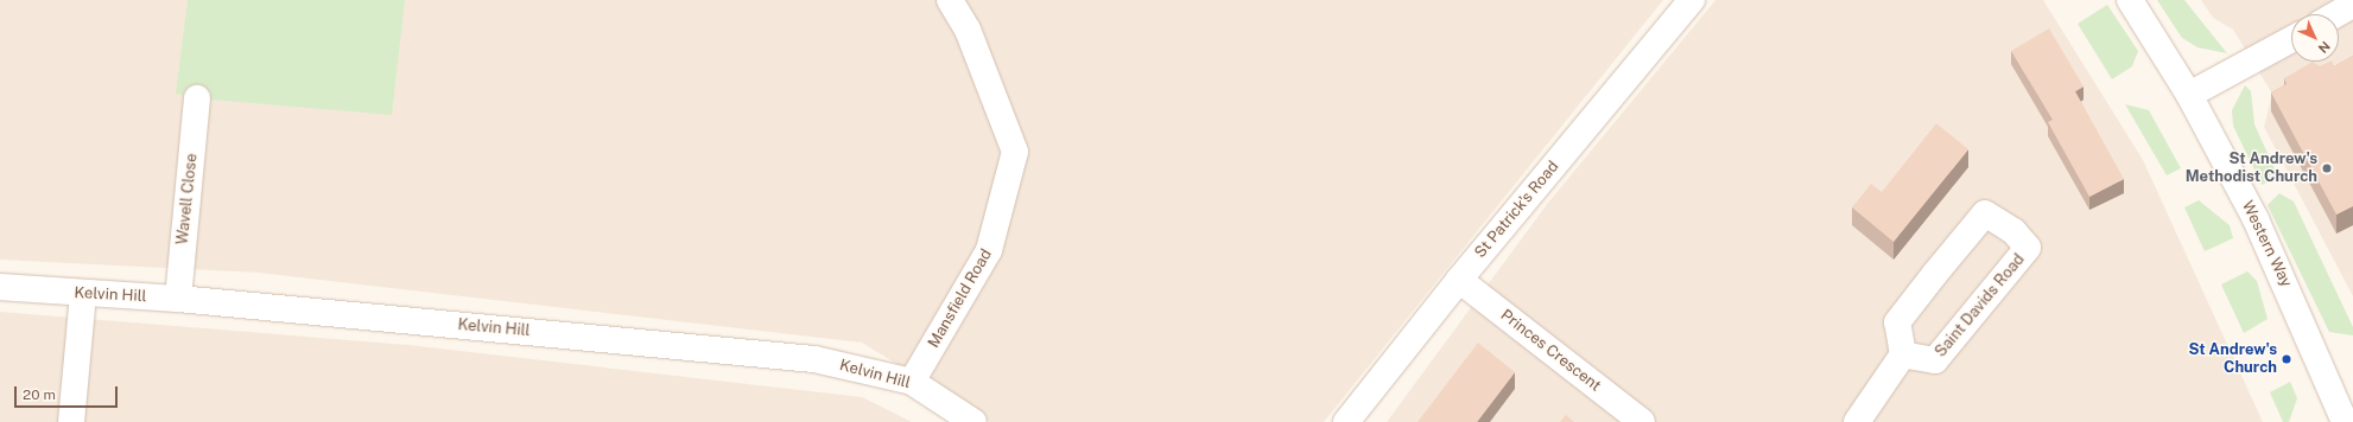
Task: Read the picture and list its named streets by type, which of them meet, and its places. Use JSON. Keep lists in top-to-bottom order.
{
  "streets": {
    "street": [
      "Wavell Close",
      "St Patrick's Road",
      "Western Way",
      "Kelvin Hill",
      "Mansfield Road",
      "Saint Davids Road",
      "Princes Crescent"
    ]
  },
  "crossings": [
    ["Wavell Close", "Kelvin Hill"],
    ["St Patrick's Road", "Princes Crescent"],
    ["Kelvin Hill", "Mansfield Road"]
  ],
  "places": ["St Andrew's Methodist Church", "St Andrew's Church"],
  "scale_bar": "20 m",
  "north": "bottom right"
}
